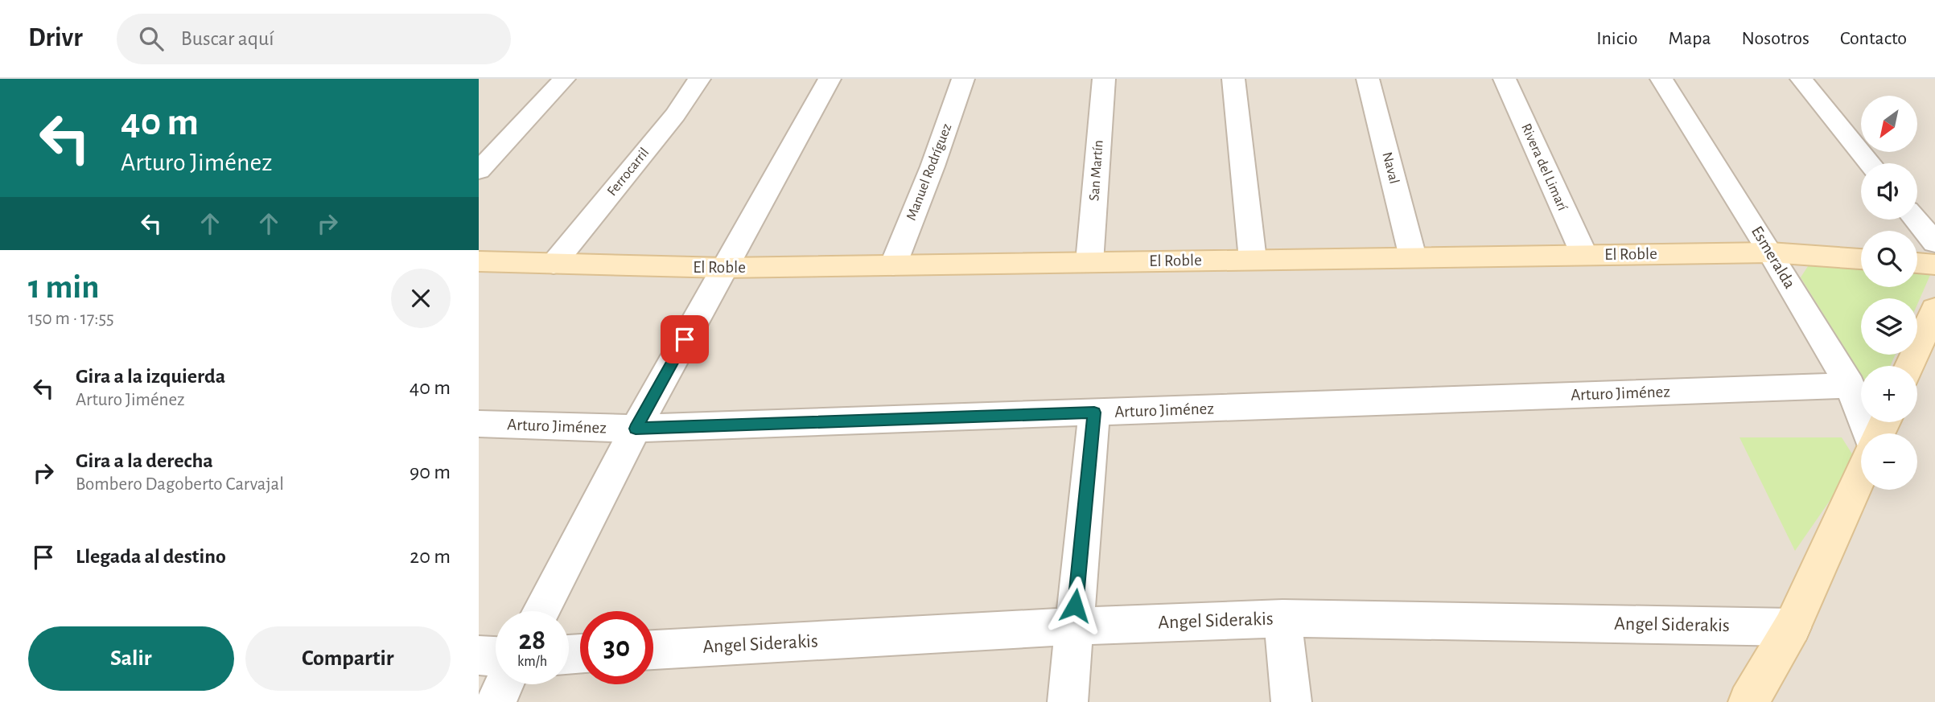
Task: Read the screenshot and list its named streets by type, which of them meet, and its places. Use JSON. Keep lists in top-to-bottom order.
{
  "streets": {
    "street": [
      "Rivera del Limarí",
      "Naval",
      "San Martín",
      "Ferrocarril",
      "Manuel Rodríguez",
      "El Roble",
      "Esmeralda",
      "Arturo Jiménez",
      "Angel Siderakis"
    ]
  },
  "crossings": [
    ["Rivera del Limarí", "El Roble"],
    ["Naval", "El Roble"],
    ["San Martín", "El Roble"],
    ["Ferrocarril", "El Roble"],
    ["Manuel Rodríguez", "El Roble"],
    ["El Roble", "Esmeralda"],
    ["Esmeralda", "Arturo Jiménez"]
  ],
  "north": "bottom left",
  "page": {
    "header": "Drivr",
    "search": "Buscar aquí",
    "nav": [
      "Inicio",
      "Mapa",
      "Nosotros",
      "Contacto"
    ],
    "turn": ["40 m", "Arturo Jiménez"],
    "map_buttons": ["+", "−"],
    "heading": ["1 min", "150 m · 17:55"],
    "list": [
      {
        "name": "Gira a la izquierda",
        "note": "Arturo Jiménez",
        "value": "40 m"
      },
      {
        "name": "Gira a la derecha",
        "note": "Bombero Dagoberto Carvajal",
        "value": "90 m"
      },
      {
        "name": "Llegada al destino",
        "value": "20 m"
      }
    ],
    "speed": "28 km/h",
    "limit": "30",
    "buttons": ["Salir", "Compartir"]
  }
}
